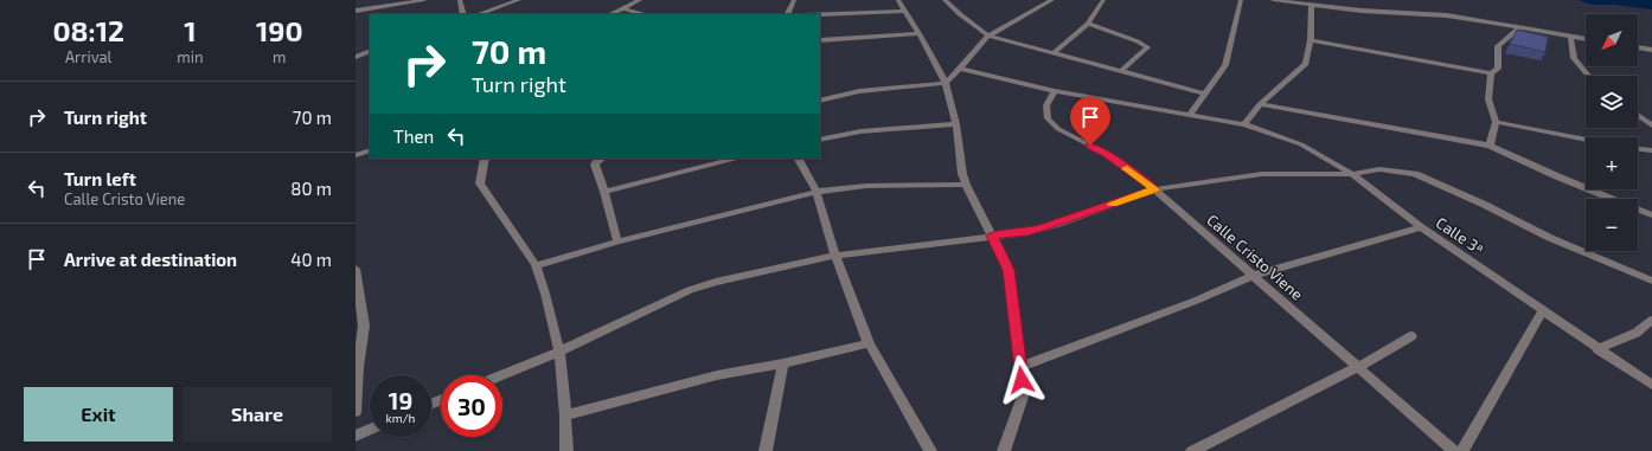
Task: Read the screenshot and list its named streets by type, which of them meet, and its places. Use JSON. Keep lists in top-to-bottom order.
{
  "streets": {
    "street": ["Calle 3ª", "Calle Cristo Viene"]
  },
  "crossings": [
    ["Calle 3ª", "Calle Cristo Viene"]
  ],
  "north": "bottom left",
  "page": {
    "eta": [
      "08:12",
      "Arrival",
      "1",
      "min",
      "190",
      "m"
    ],
    "map_buttons": ["+", "−"],
    "turn": ["70 m", "Turn right"],
    "list": [
      {
        "name": "Turn right",
        "value": "70 m"
      },
      {
        "name": "Turn left",
        "note": "Calle Cristo Viene",
        "value": "80 m"
      },
      {
        "name": "Arrive at destination",
        "value": "40 m"
      }
    ],
    "then": "Then",
    "speed": "19 km/h",
    "limit": "30",
    "buttons": ["Exit", "Share"]
  }
}
